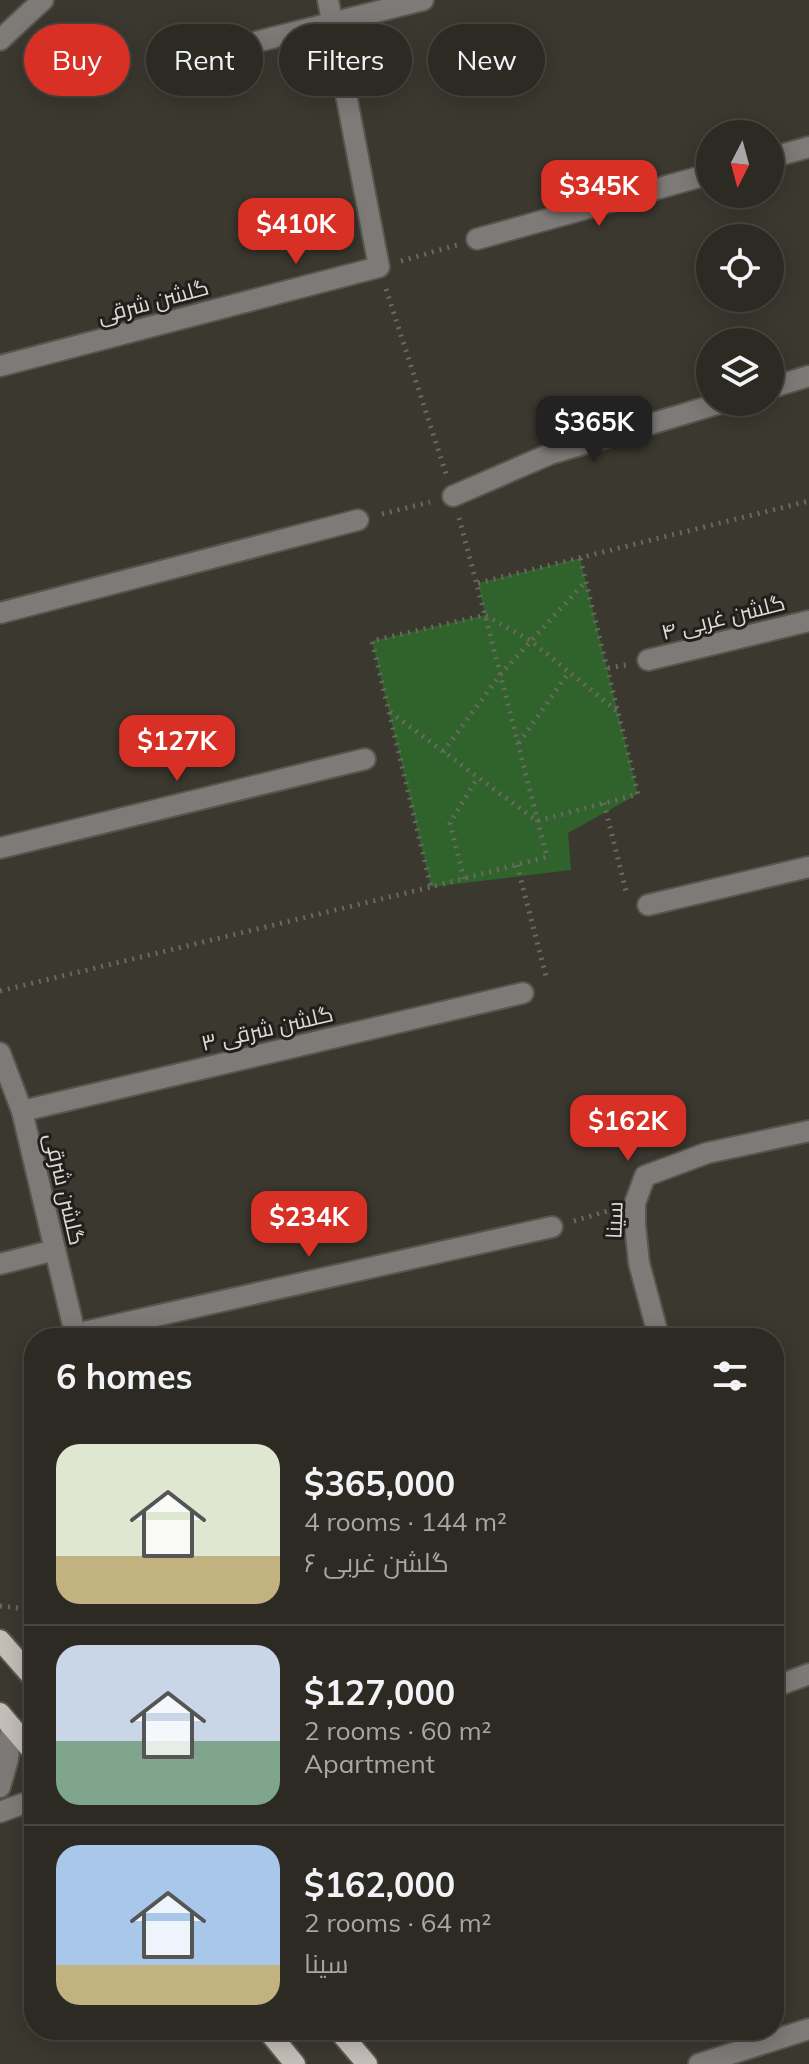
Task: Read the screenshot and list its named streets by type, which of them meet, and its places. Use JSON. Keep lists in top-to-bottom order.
{
  "streets": {
    "street": [
      "گلشن شرقی",
      "گلشن غربی ۴",
      "گلشن شرقی ۳",
      "سینا"
    ]
  },
  "crossings": [
    ["گلشن شرقی", "گلشن شرقی ۳"]
  ],
  "north": "bottom",
  "page": {
    "chip": [
      "Buy",
      "Rent",
      "Filters",
      "New"
    ],
    "price": [
      "$345K",
      "$410K",
      "$365K",
      "$127K",
      "$162K",
      "$234K"
    ],
    "heading": "6 homes",
    "list": [
      {
        "name": "$365,000",
        "note": "4 rooms · 144 m² · گلشن غربی ۶"
      },
      {
        "name": "$127,000",
        "note": "2 rooms · 60 m² · Apartment"
      },
      {
        "name": "$162,000",
        "note": "2 rooms · 64 m² · سینا"
      }
    ]
  }
}
